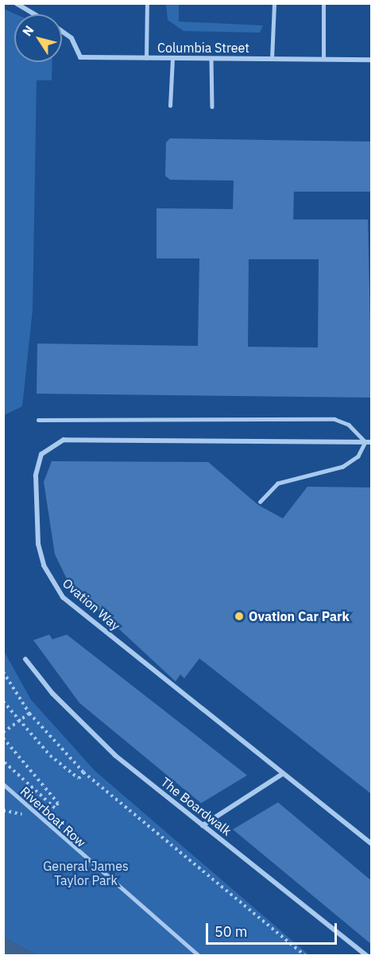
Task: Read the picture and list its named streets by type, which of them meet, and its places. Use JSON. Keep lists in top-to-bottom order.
{
  "streets": {
    "street": ["Columbia Street", "Ovation Way", "The Boardwalk"],
    "lane": ["Riverboat Row"]
  },
  "parks": ["General James Taylor Park"],
  "places": ["Ovation Car Park"],
  "scale_bar": "50 m",
  "north": "top left"
}
